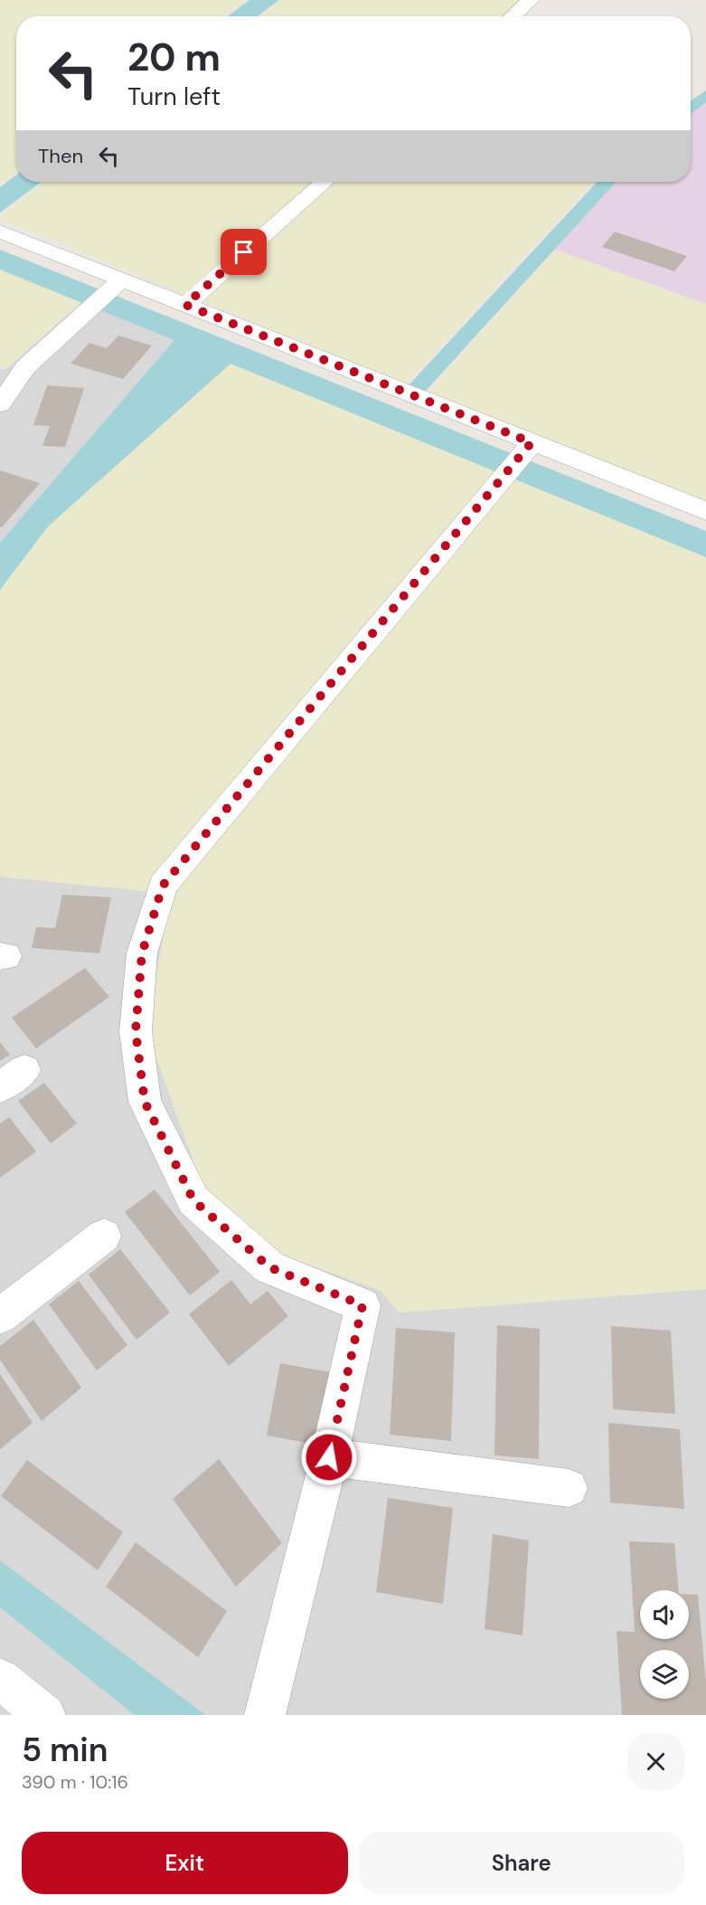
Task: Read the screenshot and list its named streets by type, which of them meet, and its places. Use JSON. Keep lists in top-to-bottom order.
{
  "page": {
    "turn": ["20 m", "Turn left"],
    "then": "Then",
    "heading": ["5 min", "390 m · 10:16"],
    "buttons": ["Exit", "Share"]
  }
}
